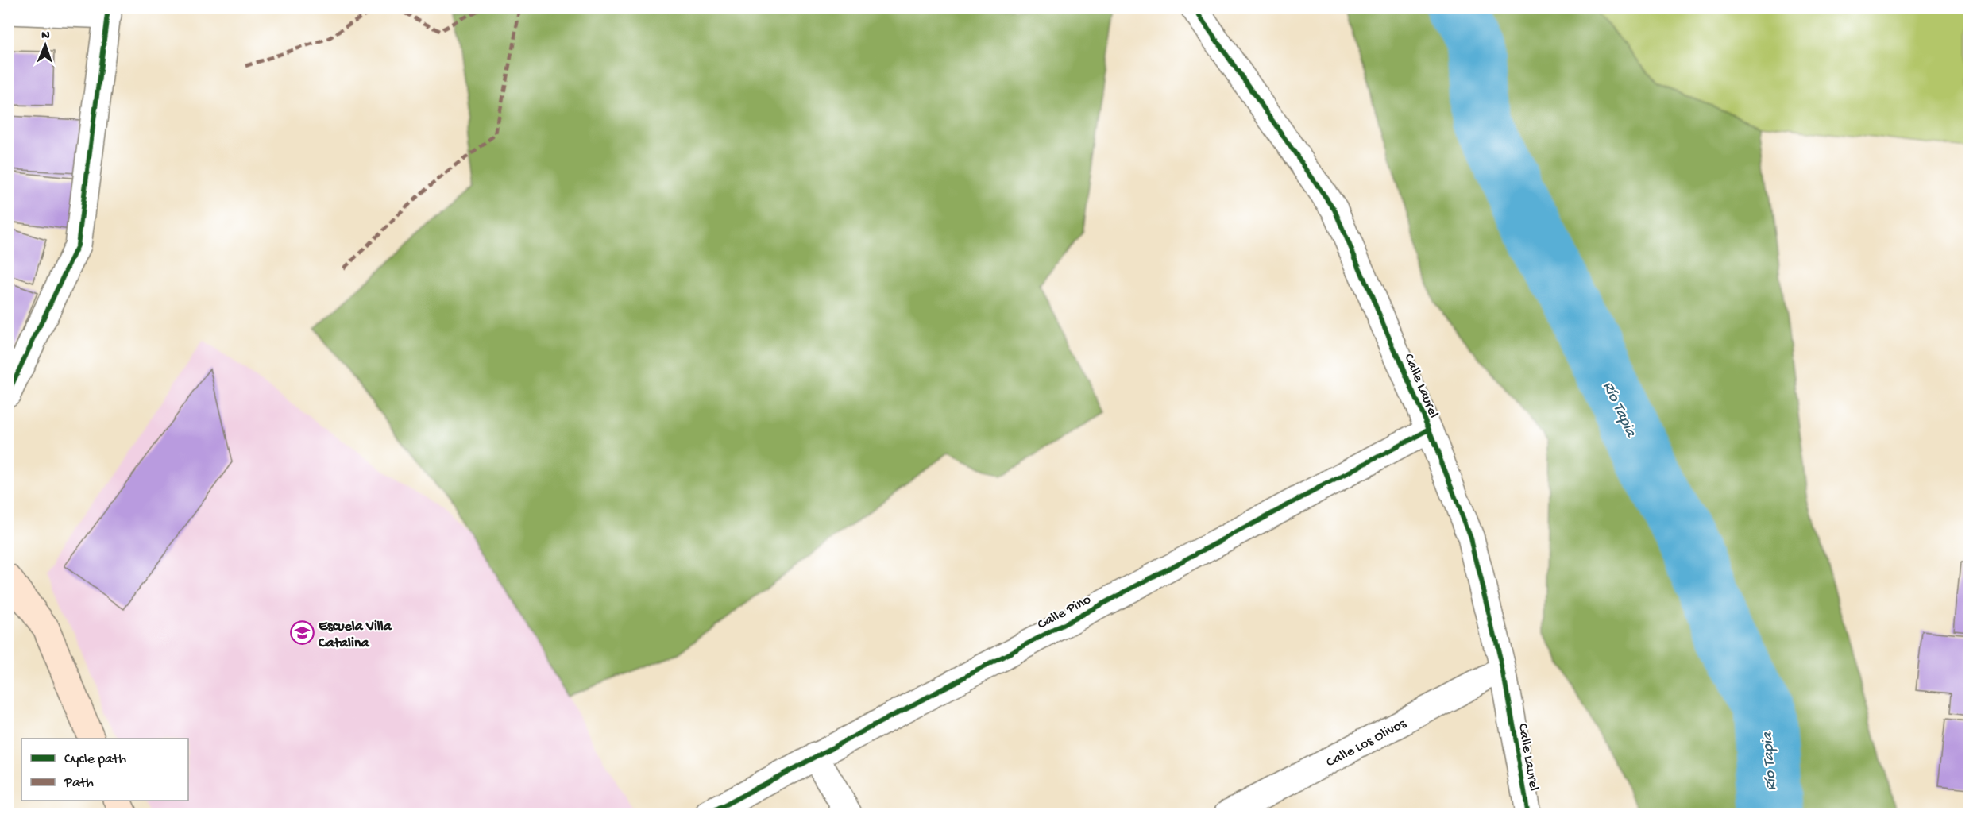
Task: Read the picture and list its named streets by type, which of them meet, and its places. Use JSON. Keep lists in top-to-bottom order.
{
  "streets": {
    "street": ["Calle Laurel", "Calle Pino", "Calle Los Olivos"]
  },
  "crossings": [
    ["Calle Laurel", "Calle Pino"],
    ["Calle Laurel", "Calle Los Olivos"]
  ],
  "water": ["Río Tapia"],
  "places": {
    "school or university": ["Escuela Villa Catalina"]
  },
  "legend": ["Cycle path", "Path"],
  "north": "top"
}
